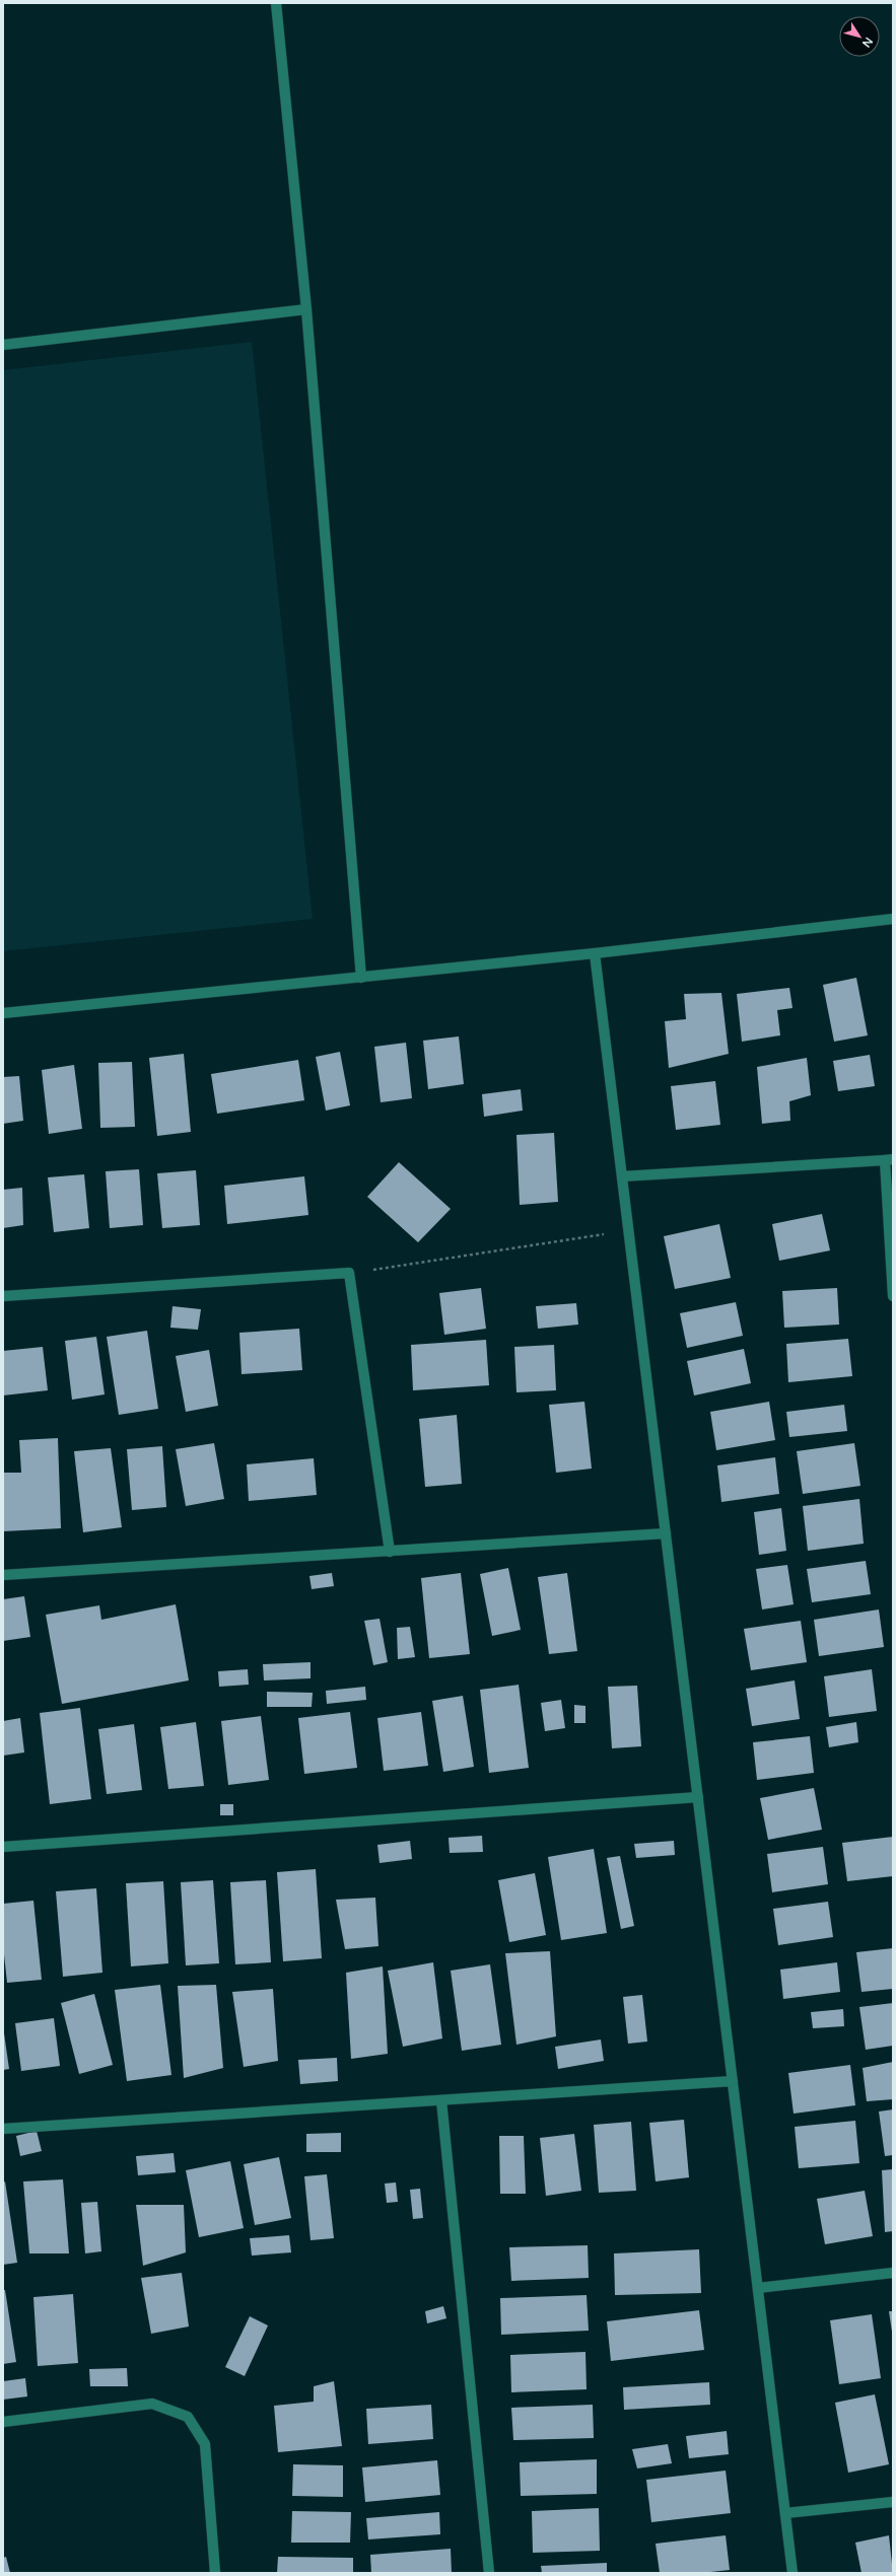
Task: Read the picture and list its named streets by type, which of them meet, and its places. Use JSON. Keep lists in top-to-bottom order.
{
  "north": "bottom right"
}
